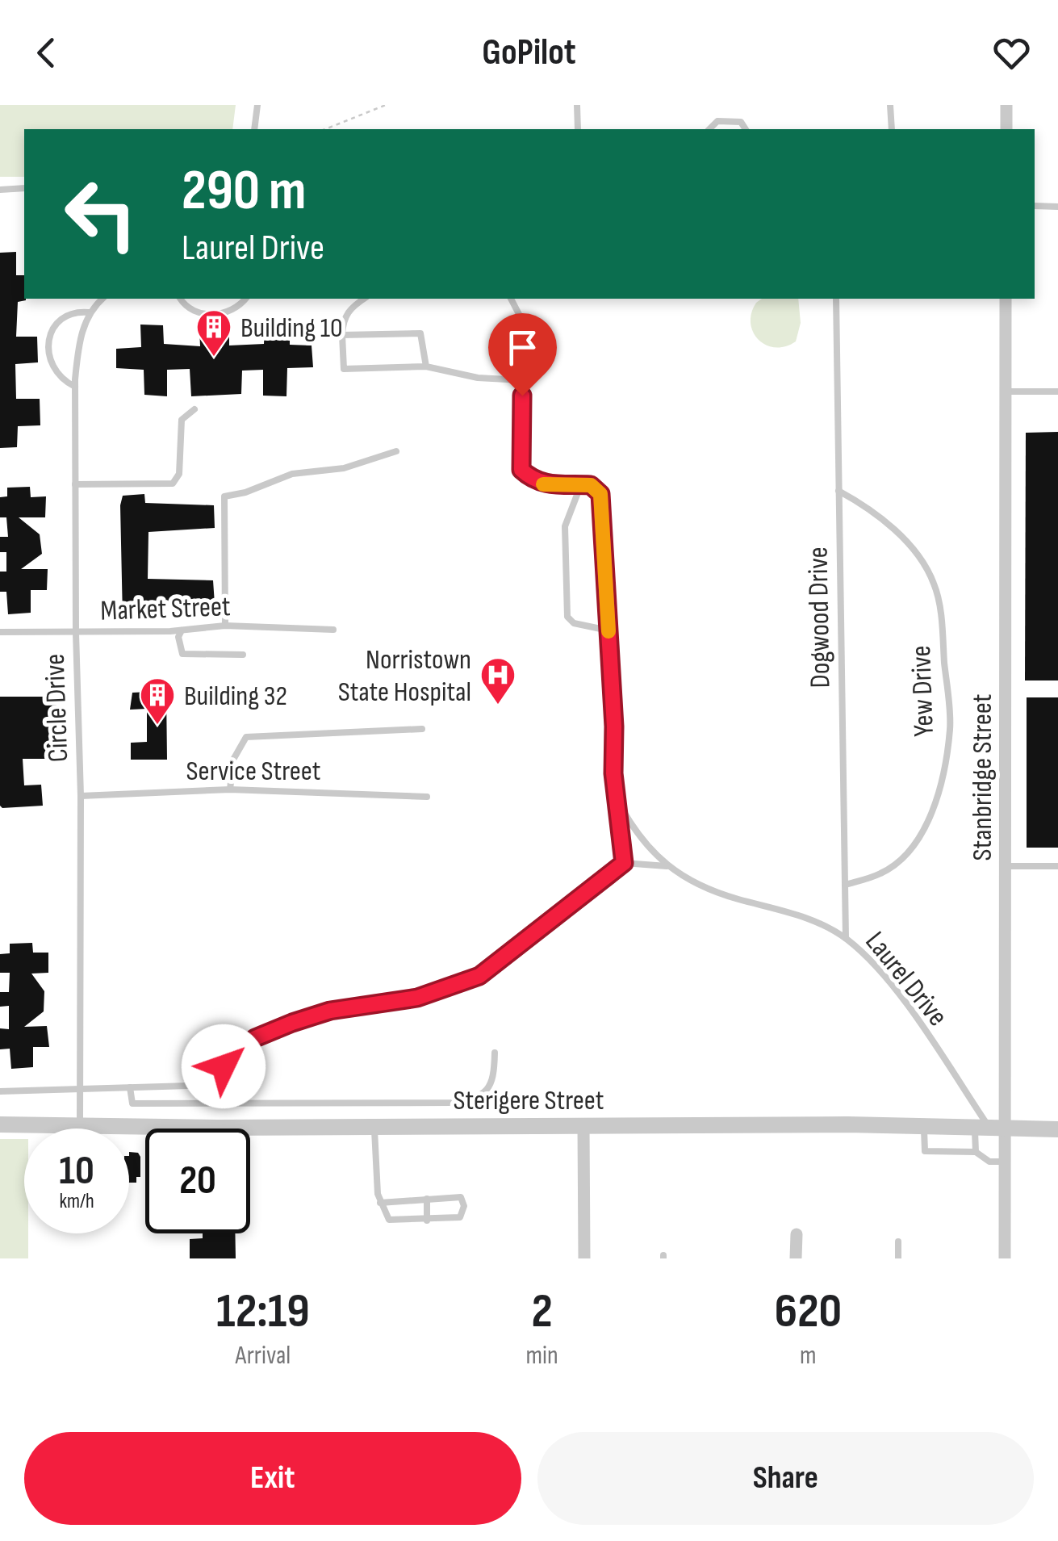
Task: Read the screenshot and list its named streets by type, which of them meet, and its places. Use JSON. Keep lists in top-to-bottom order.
{
  "streets": {
    "street": ["Stanbridge Street", "Sterigere Street"],
    "lane": [
      "Market Street",
      "Dogwood Drive",
      "Yew Drive",
      "Circle Drive",
      "Service Street",
      "Laurel Drive"
    ]
  },
  "crossings": [
    ["Market Street", "Circle Drive"],
    ["Dogwood Drive", "Yew Drive"],
    ["Dogwood Drive", "Laurel Drive"],
    ["Circle Drive", "Service Street"],
    ["Circle Drive", "Sterigere Street"],
    ["Stanbridge Street", "Laurel Drive"],
    ["Stanbridge Street", "Sterigere Street"],
    ["Laurel Drive", "Sterigere Street"]
  ],
  "places": {
    "building": ["Building 10", "Building 32"],
    "hospital": ["Norristown State Hospital"]
  },
  "page": {
    "header": "GoPilot",
    "turn": ["290 m", "Laurel Drive"],
    "speed": "10 km/h",
    "limit": "20",
    "eta": [
      "12:19",
      "Arrival",
      "2",
      "min",
      "620",
      "m"
    ],
    "buttons": ["Exit", "Share"]
  }
}
